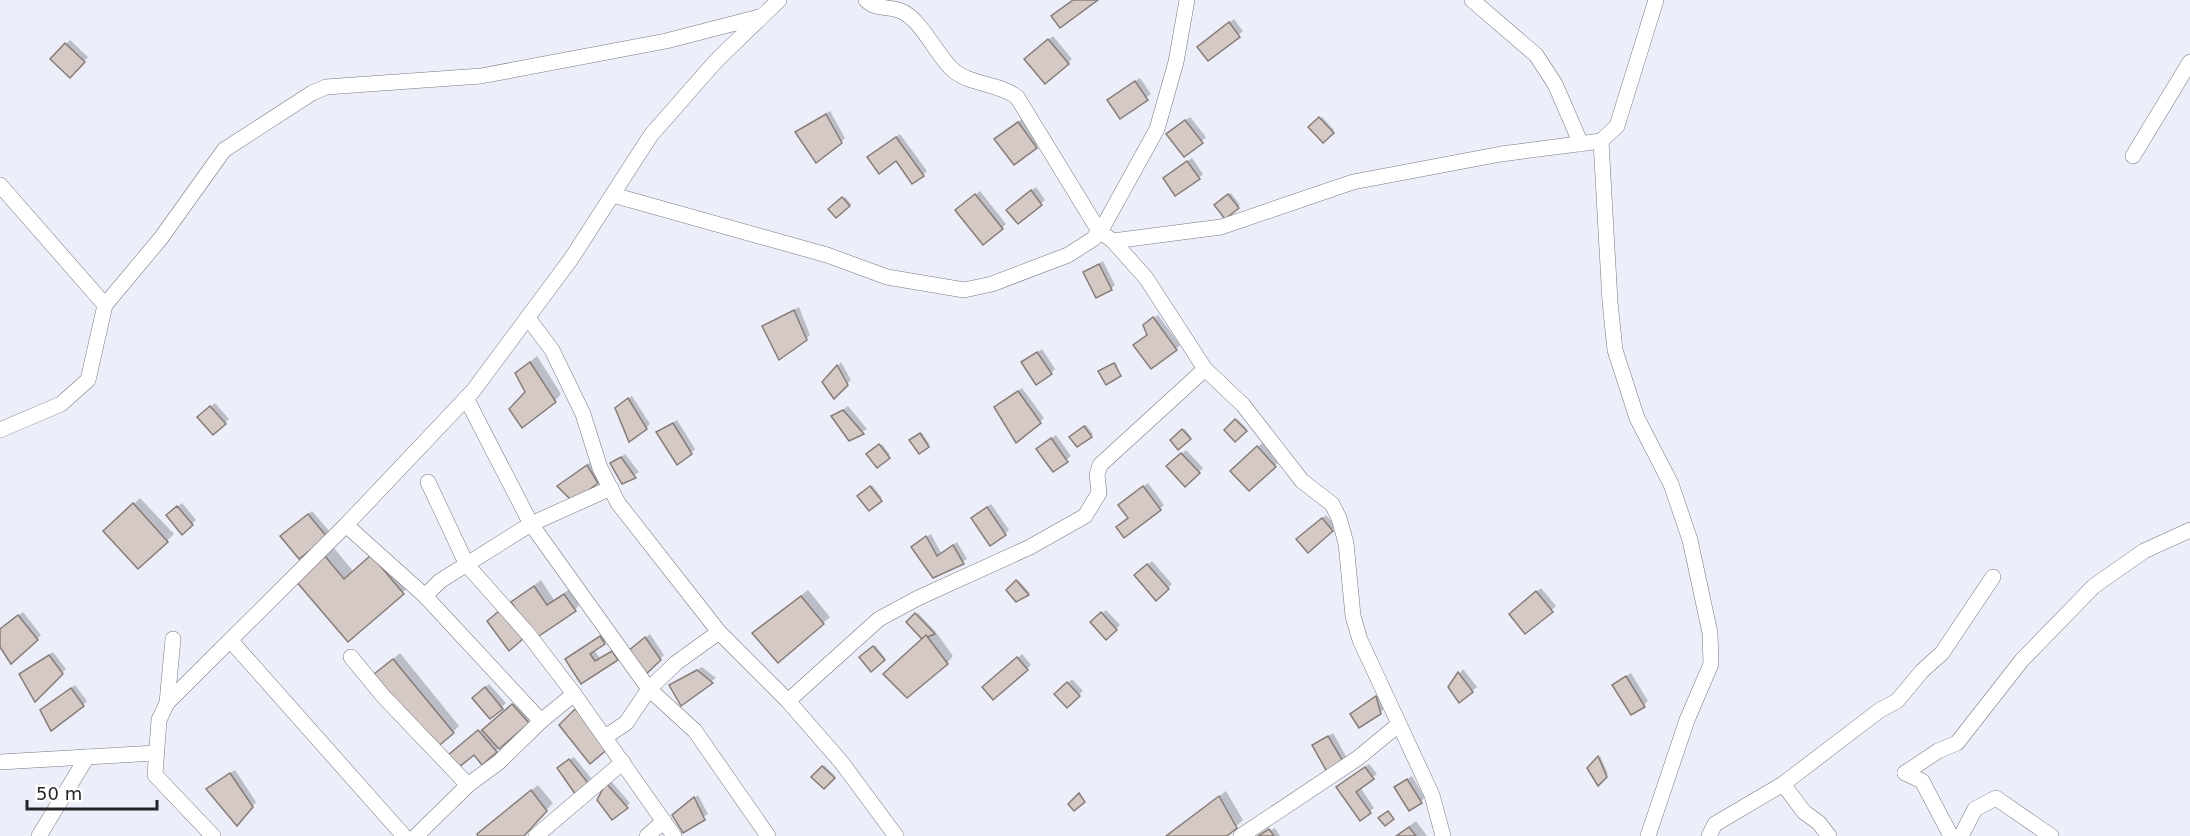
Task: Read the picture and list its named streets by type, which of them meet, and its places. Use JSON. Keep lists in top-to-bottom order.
{
  "scale_bar": "50 m"
}
